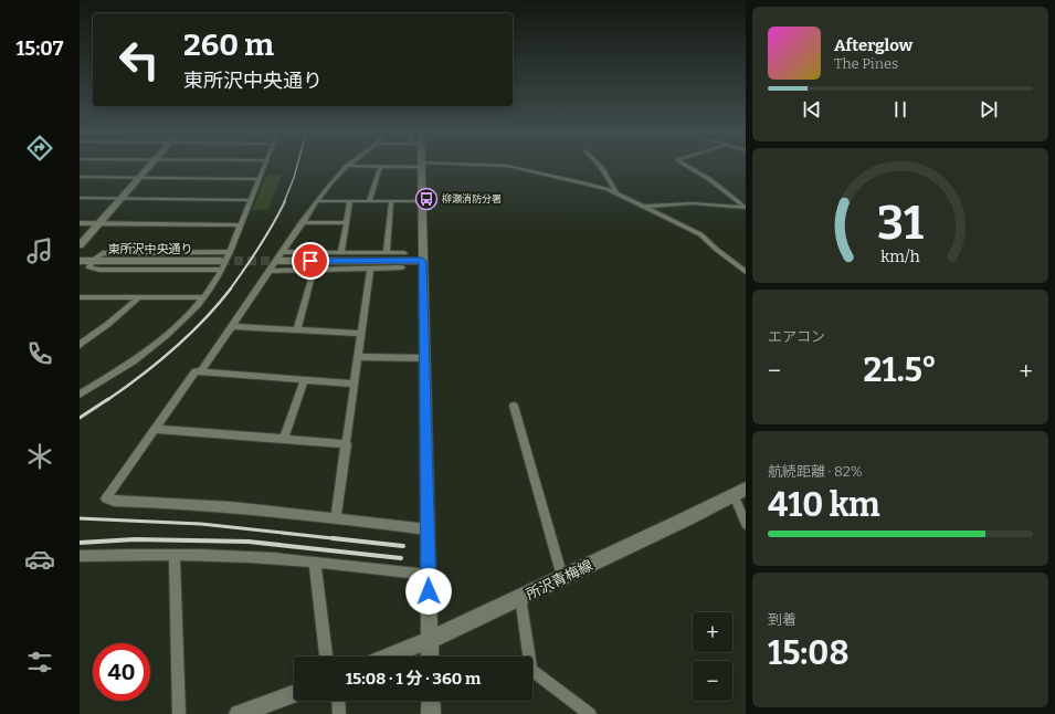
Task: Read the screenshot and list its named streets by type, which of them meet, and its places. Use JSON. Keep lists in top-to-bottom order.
{
  "streets": {
    "street": ["東所沢中央通り", "所沢青梅線"]
  },
  "places": {
    "bus stop": ["柳瀬消防分署"]
  },
  "page": {
    "tabs": "15:07",
    "turn": ["260 m", "東所沢中央通り"],
    "song": ["Afterglow", "The Pines"],
    "tile": [
      "エアコン",
      ["航続距離 · 82%", "410 km"],
      ["到着", "15:08"]
    ],
    "heat": ["−", "21.5°", "+"],
    "map_buttons": ["+", "−"],
    "limit": "40",
    "trip": "15:08 · 1 分 · 360 m",
    "gauge": ["31", "km/h"]
  }
}
